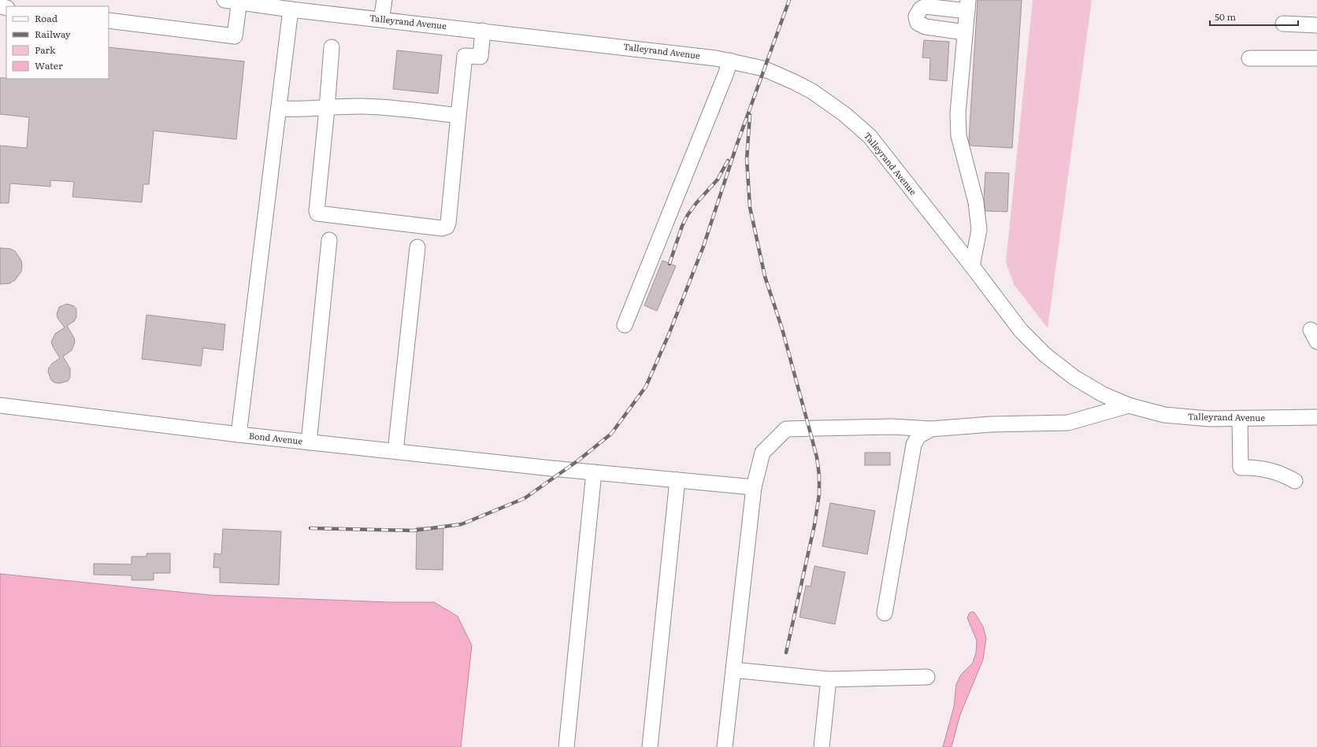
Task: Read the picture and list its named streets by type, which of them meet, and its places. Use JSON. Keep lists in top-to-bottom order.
{
  "streets": {
    "street": ["Talleyrand Avenue", "Bond Avenue"]
  },
  "legend": [
    "Road",
    "Railway",
    "Park",
    "Water"
  ],
  "scale_bar": "50 m"
}
